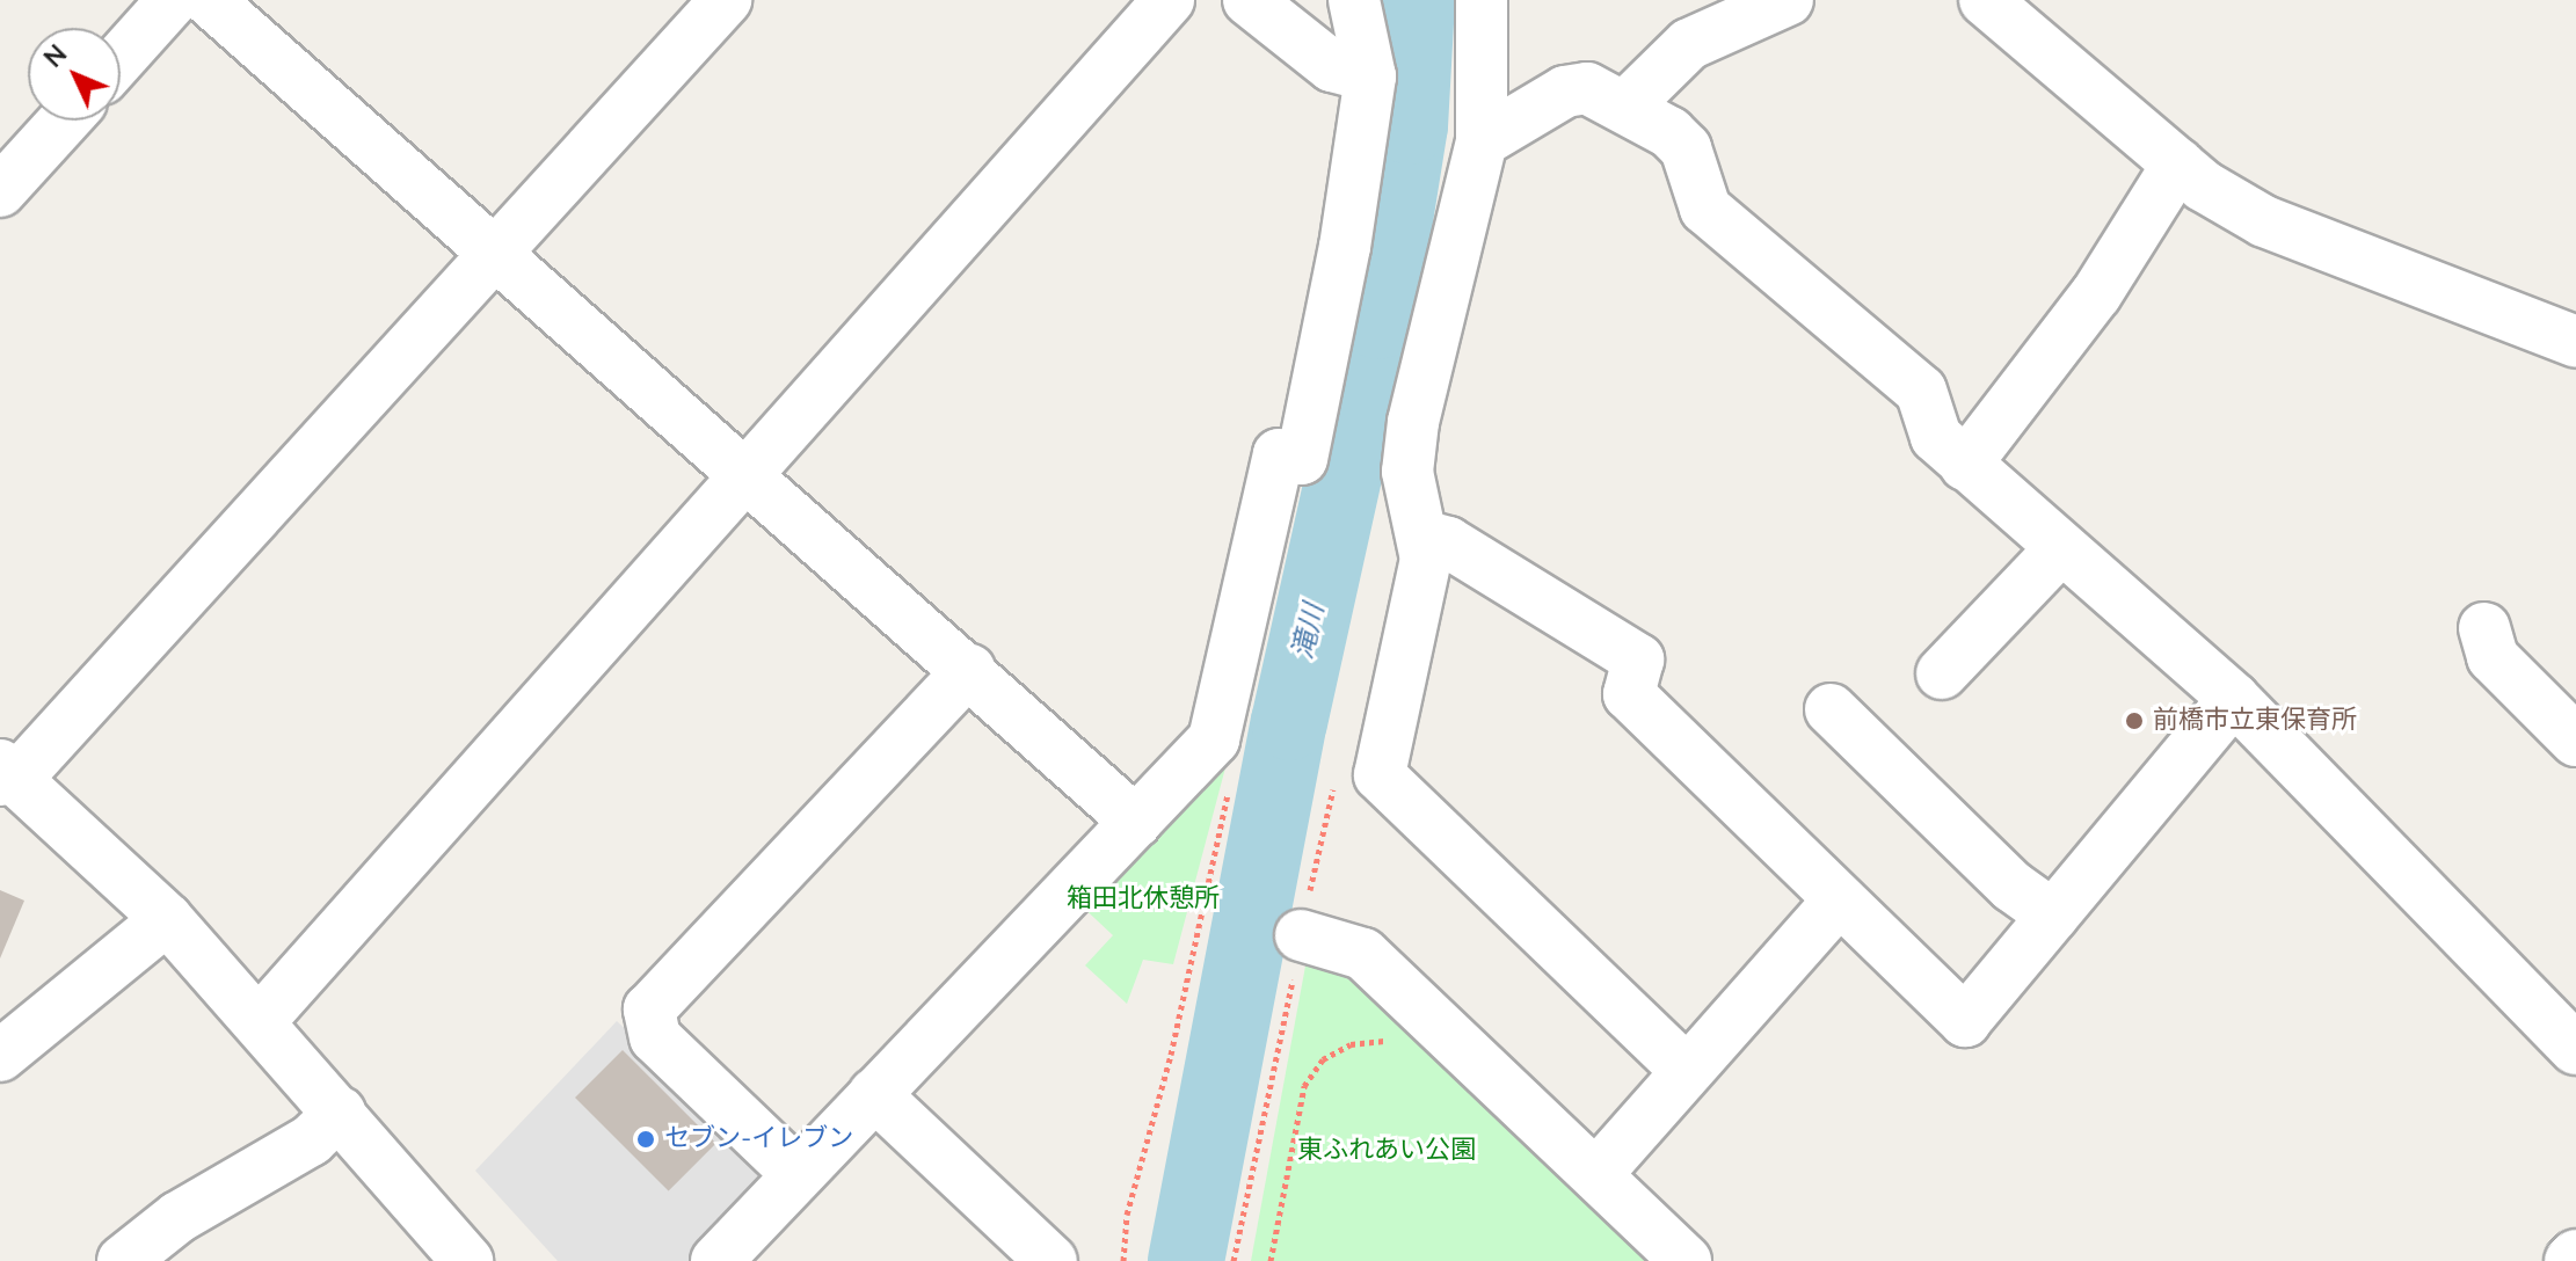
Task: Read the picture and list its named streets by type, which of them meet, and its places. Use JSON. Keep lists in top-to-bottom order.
{
  "water": ["滝川"],
  "parks": ["箱田北休憩所", "東ふれあい公園"],
  "places": ["前橋市立東保育所", "セブン-イレブン"],
  "north": "top left"
}
